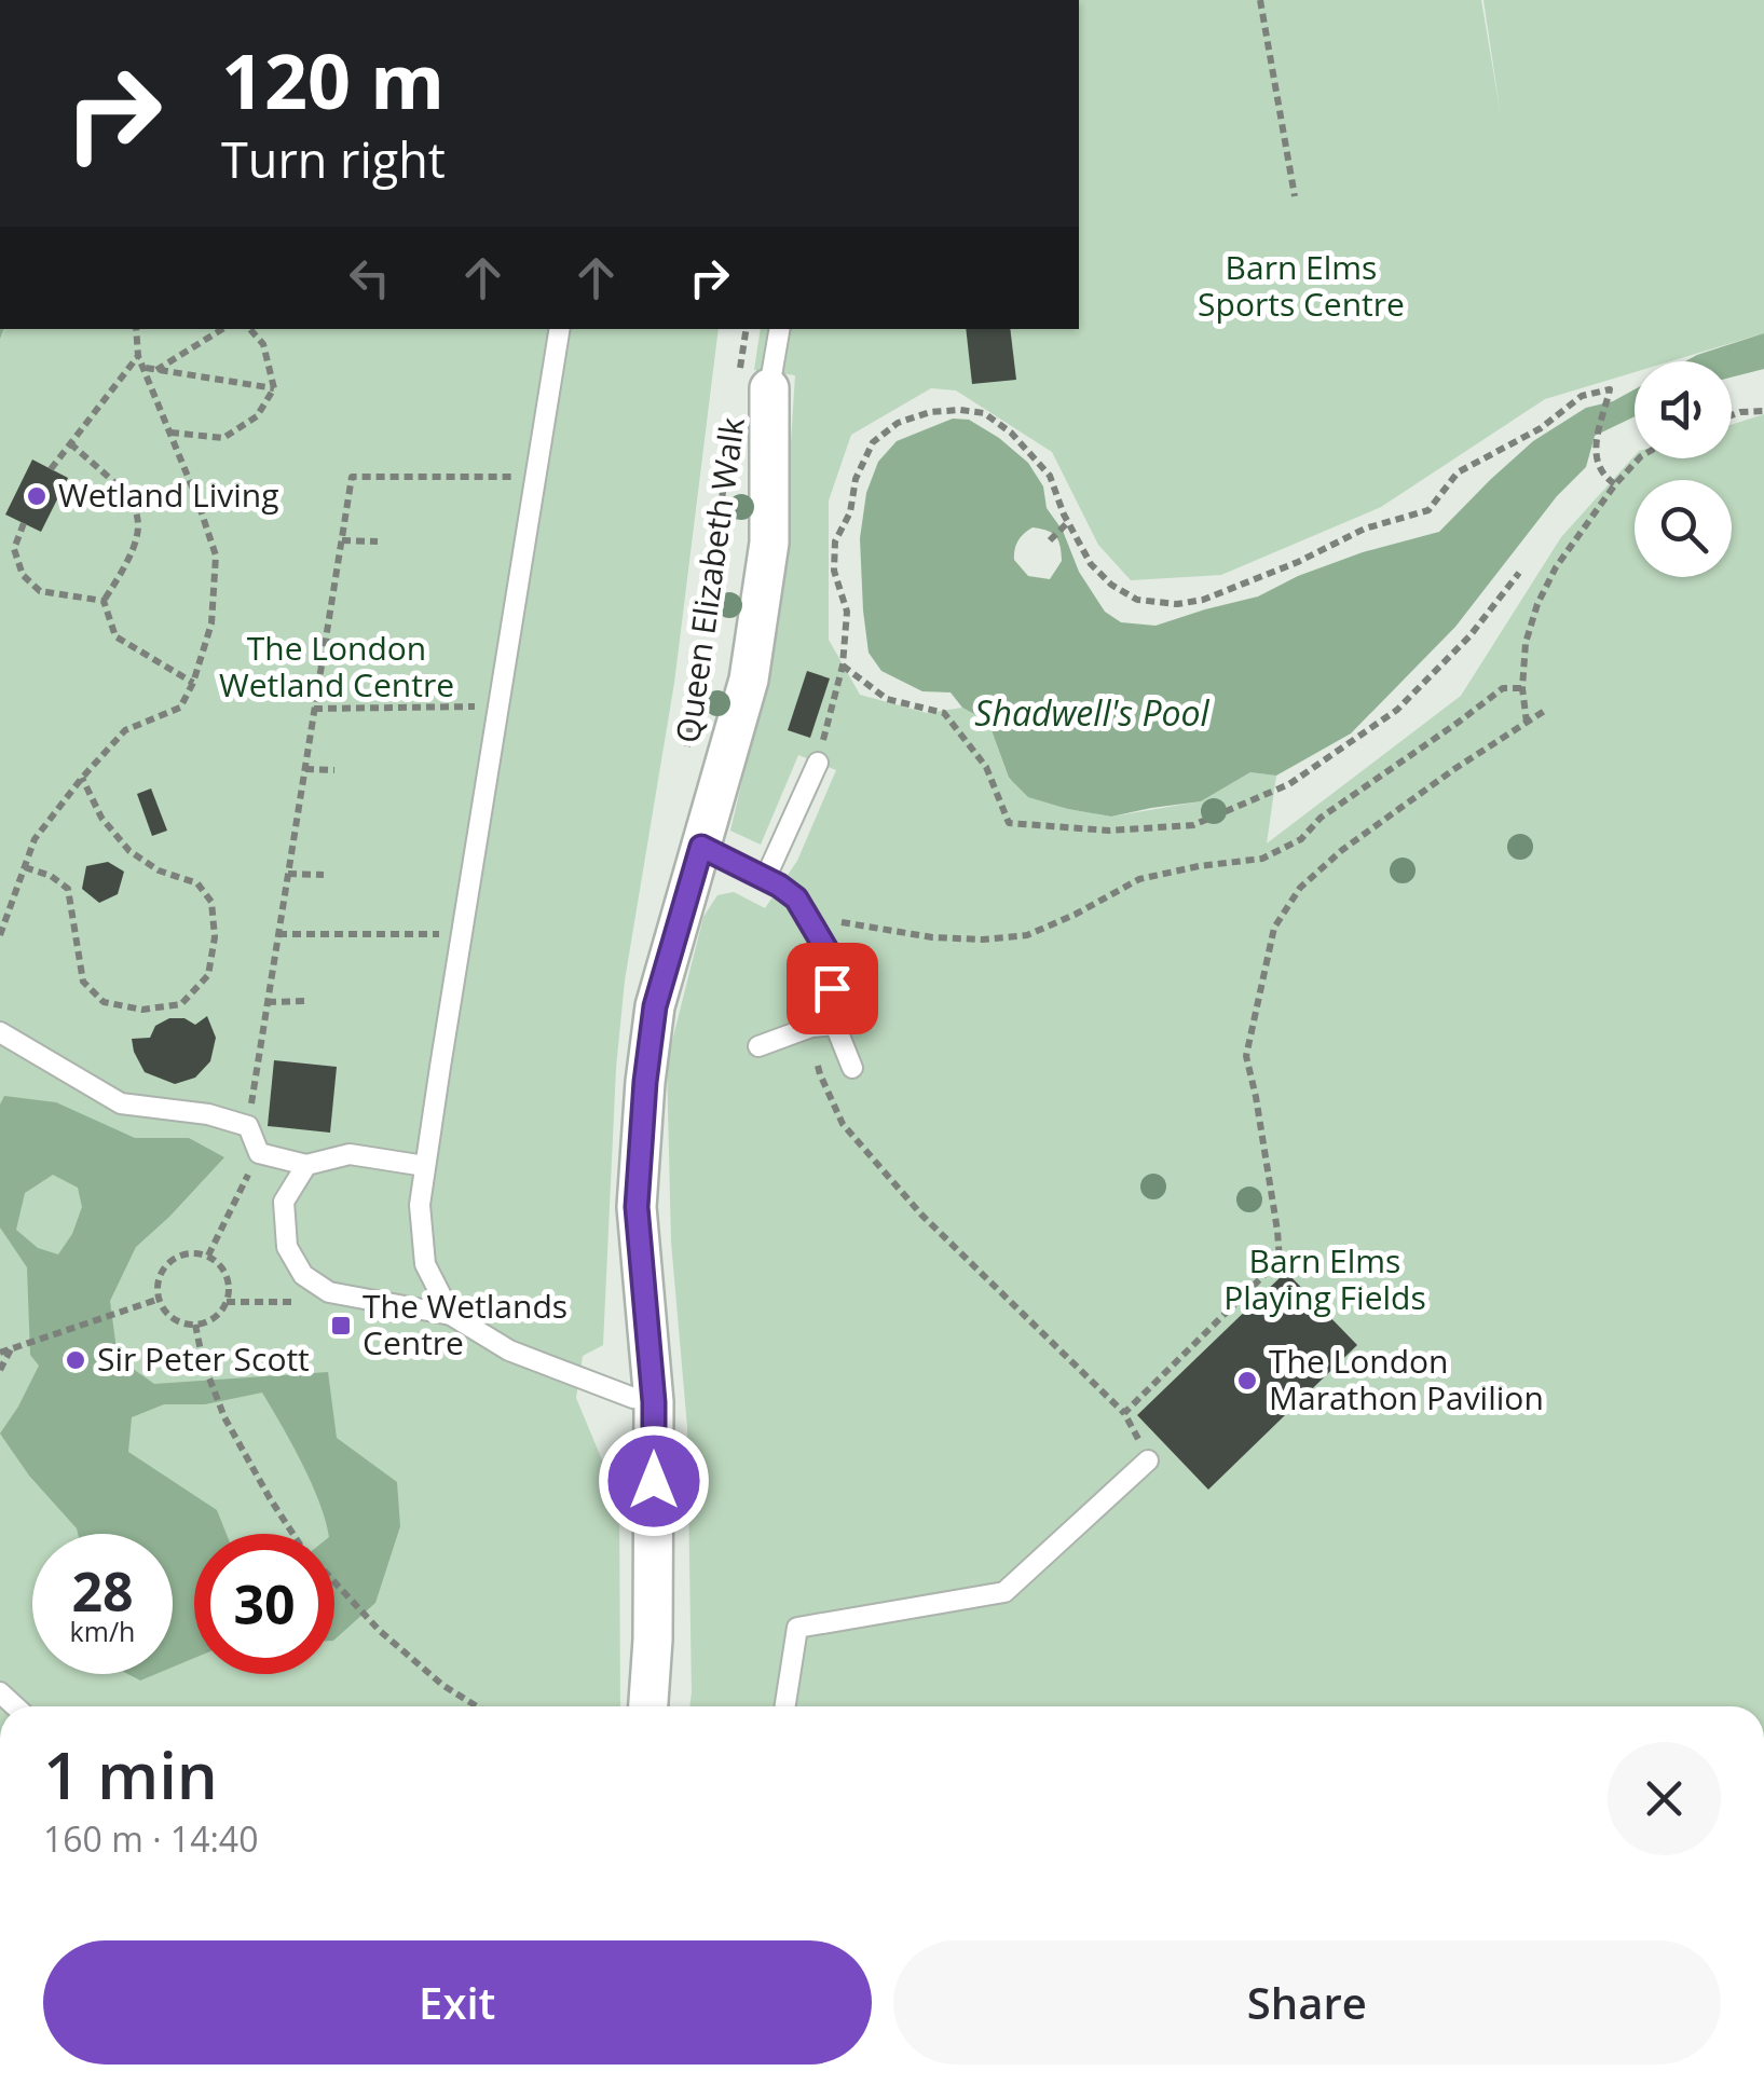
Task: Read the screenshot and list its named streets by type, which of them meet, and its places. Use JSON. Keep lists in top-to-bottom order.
{
  "streets": {
    "street": ["Queen Elizabeth Walk"]
  },
  "water": ["Shadwell's Pool"],
  "parks": ["Barn Elms Sports Centre", "The London Wetland Centre", "Barn Elms Playing Fields"],
  "places": {
    "other": ["Wetland Living", "Sir Peter Scott", "The London Marathon Pavilion"],
    "transit": ["The Wetlands Centre"]
  },
  "page": {
    "turn": ["120 m", "Turn right"],
    "speed": "28 km/h",
    "limit": "30",
    "heading": ["1 min", "160 m · 14:40"],
    "buttons": ["Exit", "Share"]
  }
}
